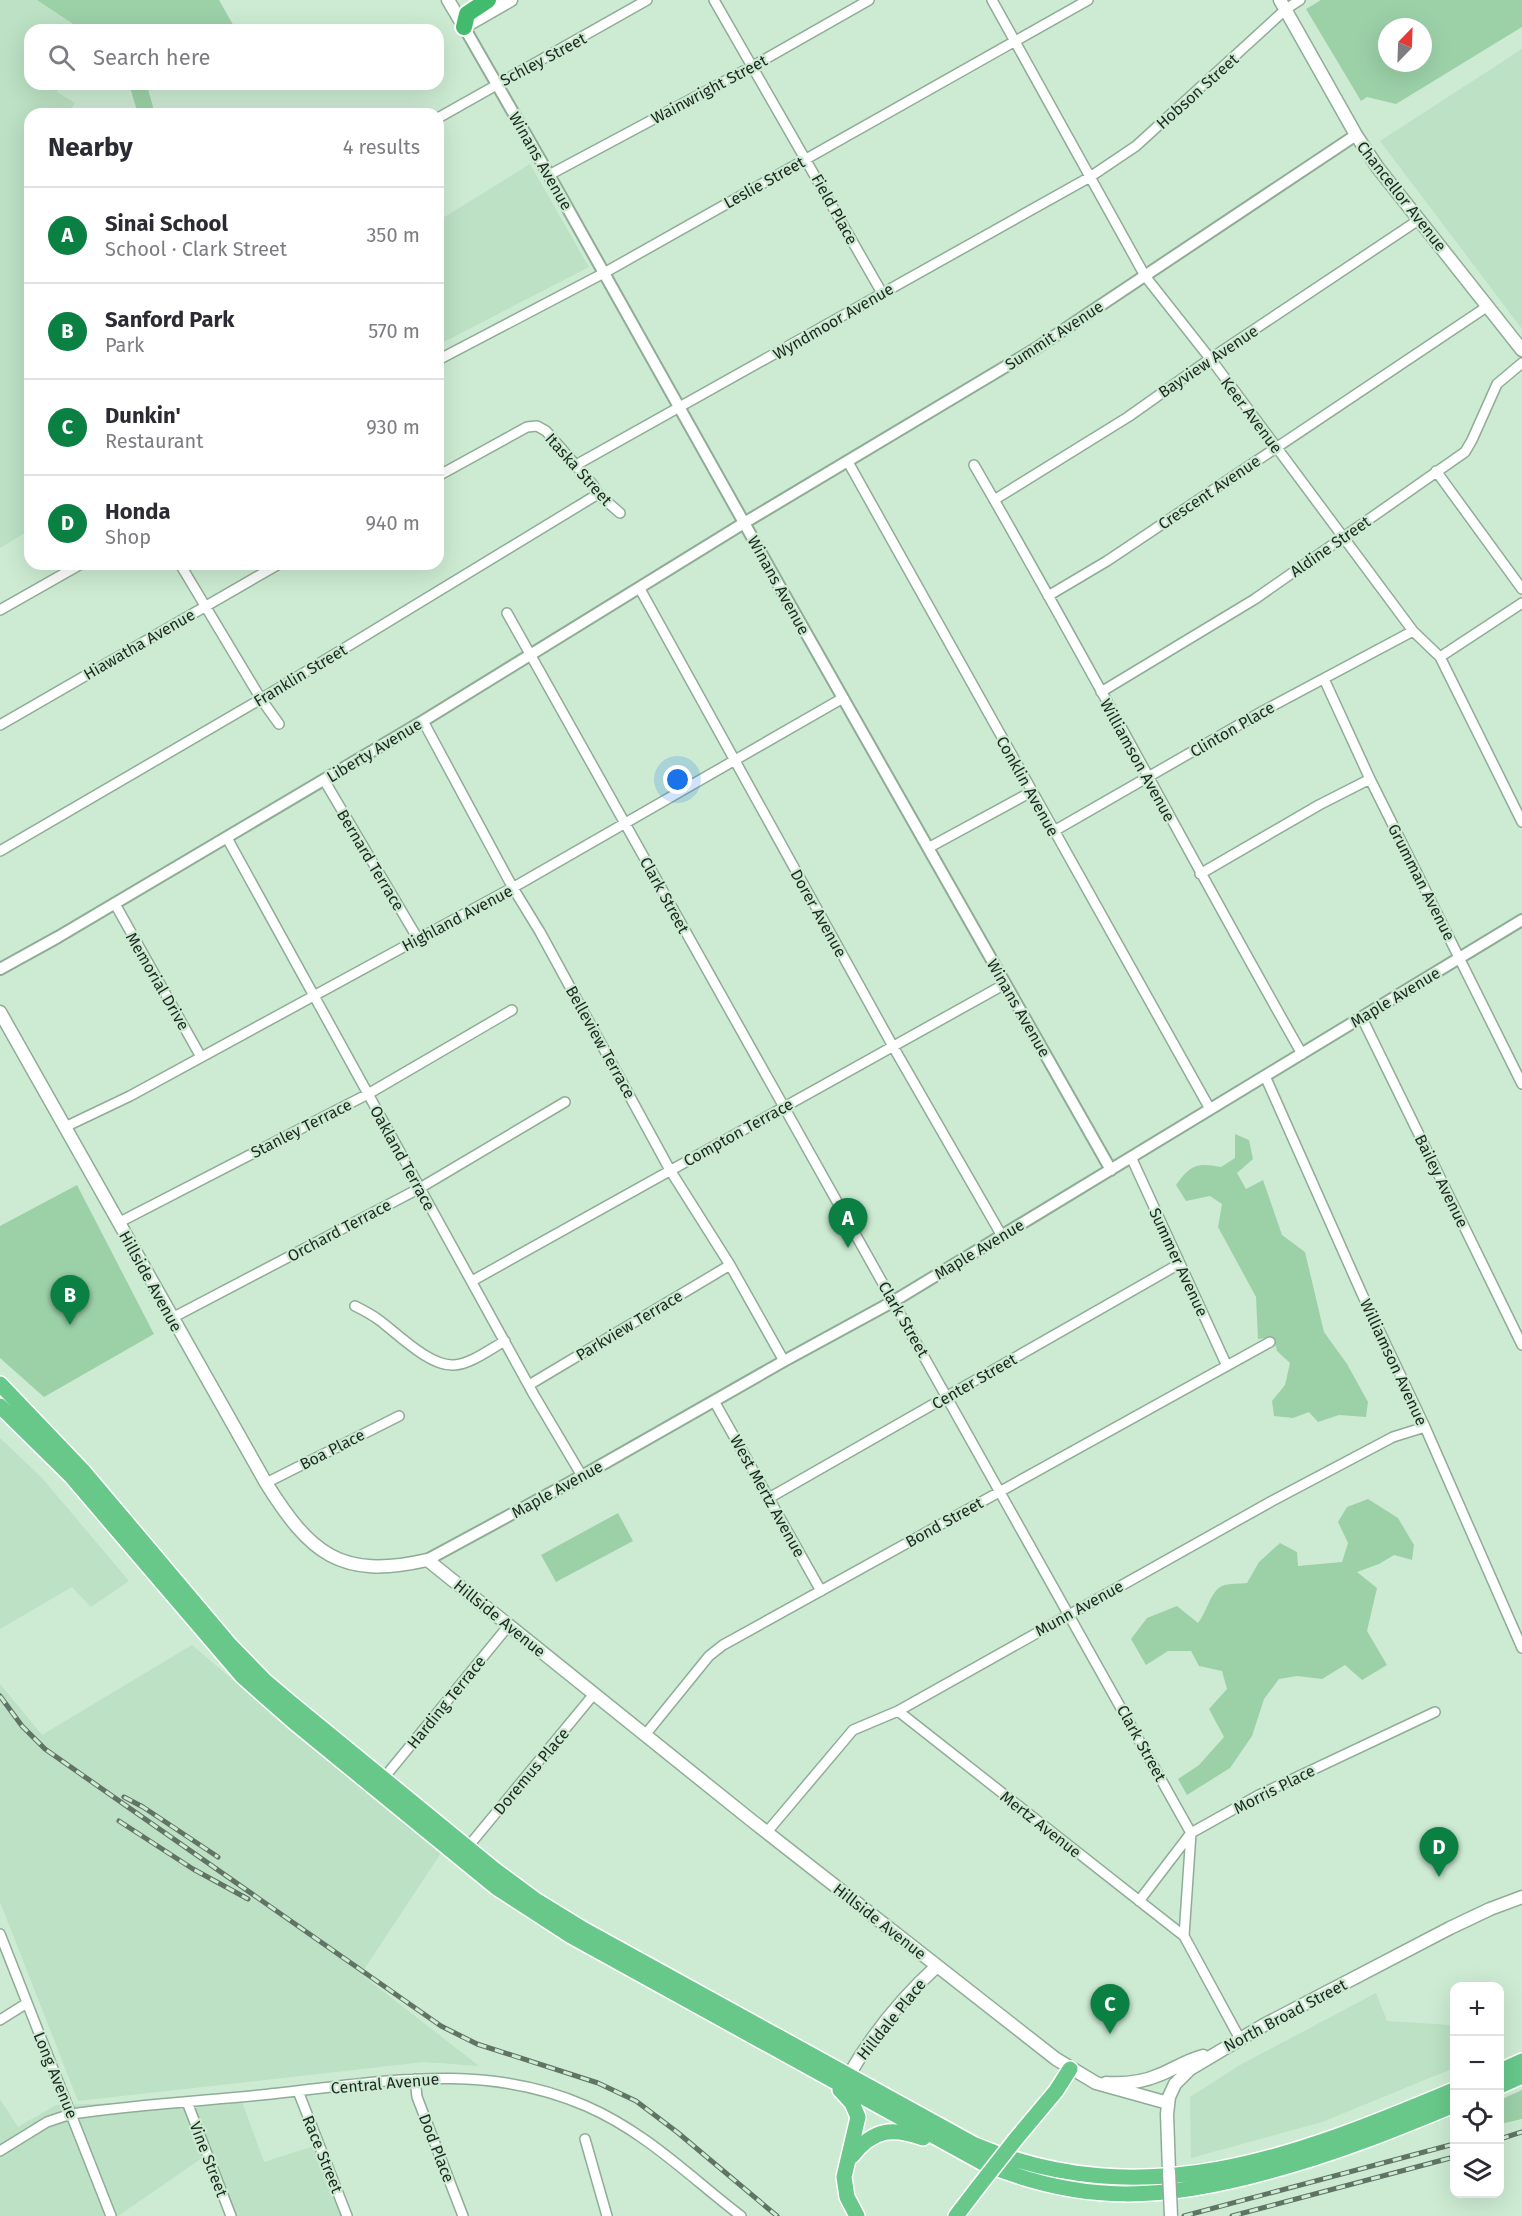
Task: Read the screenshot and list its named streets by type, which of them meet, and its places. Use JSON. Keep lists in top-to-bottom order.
{
  "streets": {
    "main road": [
      "Winans Avenue",
      "Chancellor Avenue",
      "Hillside Avenue",
      "North Broad Street",
      "Hilldale Place"
    ],
    "street": [
      "Schley Street",
      "Wainwright Street",
      "Hobson Street",
      "Leslie Street",
      "Field Place",
      "Wyndmoor Avenue",
      "Summit Avenue",
      "Bayview Avenue",
      "Keer Avenue",
      "Itaska Street",
      "Crescent Avenue",
      "Aldine Street",
      "Hiawatha Avenue",
      "Franklin Street",
      "Clinton Place",
      "Liberty Avenue",
      "Williamson Avenue",
      "Conklin Avenue",
      "Bernard Terrace",
      "Grumman Avenue",
      "Clark Street",
      "Dorer Avenue",
      "Highland Avenue",
      "Memorial Drive",
      "Maple Avenue",
      "Belleview Terrace",
      "Stanley Terrace",
      "Compton Terrace",
      "Oakland Terrace",
      "Bailey Avenue",
      "Orchard Terrace",
      "Summer Avenue",
      "Parkview Terrace",
      "Center Street",
      "Boa Place",
      "West Mertz Avenue",
      "Bond Street",
      "Munn Avenue",
      "Harding Terrace",
      "Doremus Place",
      "Morris Place",
      "Mertz Avenue",
      "Long Avenue",
      "Central Avenue",
      "Dod Place",
      "Race Street",
      "Vine Street"
    ]
  },
  "crossings": [
    ["Schley Street", "Winans Avenue"],
    ["Wainwright Street", "Winans Avenue"],
    ["Wainwright Street", "Field Place"],
    ["Hobson Street", "Chancellor Avenue"],
    ["Hobson Street", "Wyndmoor Avenue"],
    ["Hobson Street", "Keer Avenue"],
    ["Winans Avenue", "Leslie Street"],
    ["Winans Avenue", "Wyndmoor Avenue"],
    ["Winans Avenue", "Summit Avenue"],
    ["Winans Avenue", "Liberty Avenue"],
    ["Winans Avenue", "Highland Avenue"],
    ["Winans Avenue", "Maple Avenue"],
    ["Winans Avenue", "Compton Terrace"],
    ["Leslie Street", "Field Place"],
    ["Leslie Street", "Keer Avenue"],
    ["Chancellor Avenue", "Summit Avenue"],
    ["Chancellor Avenue", "Bayview Avenue"],
    ["Chancellor Avenue", "Crescent Avenue"],
    ["Field Place", "Wyndmoor Avenue"],
    ["Wyndmoor Avenue", "Keer Avenue"],
    ["Wyndmoor Avenue", "Itaska Street"],
    ["Summit Avenue", "Keer Avenue"],
    ["Summit Avenue", "Liberty Avenue"],
    ["Summit Avenue", "Conklin Avenue"],
    ["Bayview Avenue", "Keer Avenue"],
    ["Bayview Avenue", "Williamson Avenue"],
    ["Keer Avenue", "Crescent Avenue"],
    ["Keer Avenue", "Aldine Street"],
    ["Keer Avenue", "Clinton Place"],
    ["Itaska Street", "Franklin Street"],
    ["Crescent Avenue", "Williamson Avenue"],
    ["Aldine Street", "Williamson Avenue"],
    ["Clinton Place", "Williamson Avenue"],
    ["Clinton Place", "Conklin Avenue"],
    ["Clinton Place", "Grumman Avenue"],
    ["Liberty Avenue", "Bernard Terrace"],
    ["Liberty Avenue", "Clark Street"],
    ["Liberty Avenue", "Dorer Avenue"],
    ["Liberty Avenue", "Memorial Drive"],
    ["Liberty Avenue", "Belleview Terrace"],
    ["Liberty Avenue", "Oakland Terrace"],
    ["Williamson Avenue", "Maple Avenue"],
    ["Williamson Avenue", "Munn Avenue"],
    ["Conklin Avenue", "Maple Avenue"],
    ["Bernard Terrace", "Highland Avenue"],
    ["Grumman Avenue", "Maple Avenue"],
    ["Clark Street", "Highland Avenue"],
    ["Clark Street", "Maple Avenue"],
    ["Clark Street", "Compton Terrace"],
    ["Clark Street", "Center Street"],
    ["Clark Street", "Bond Street"],
    ["Clark Street", "Munn Avenue"],
    ["Clark Street", "Morris Place"],
    ["Dorer Avenue", "Highland Avenue"],
    ["Dorer Avenue", "Maple Avenue"],
    ["Dorer Avenue", "Compton Terrace"],
    ["Highland Avenue", "Memorial Drive"],
    ["Highland Avenue", "Belleview Terrace"],
    ["Highland Avenue", "Oakland Terrace"],
    ["Highland Avenue", "Hillside Avenue"],
    ["Maple Avenue", "Belleview Terrace"],
    ["Maple Avenue", "Oakland Terrace"],
    ["Maple Avenue", "Bailey Avenue"],
    ["Maple Avenue", "Summer Avenue"],
    ["Maple Avenue", "Hillside Avenue"],
    ["Maple Avenue", "West Mertz Avenue"],
    ["Belleview Terrace", "Compton Terrace"],
    ["Belleview Terrace", "Parkview Terrace"],
    ["Stanley Terrace", "Oakland Terrace"],
    ["Stanley Terrace", "Hillside Avenue"],
    ["Compton Terrace", "Oakland Terrace"],
    ["Oakland Terrace", "Orchard Terrace"],
    ["Oakland Terrace", "Parkview Terrace"],
    ["Orchard Terrace", "Hillside Avenue"],
    ["Summer Avenue", "Center Street"],
    ["Summer Avenue", "Bond Street"],
    ["Hillside Avenue", "Boa Place"],
    ["Hillside Avenue", "Bond Street"],
    ["Hillside Avenue", "Munn Avenue"],
    ["Hillside Avenue", "Harding Terrace"],
    ["Hillside Avenue", "Doremus Place"],
    ["Hillside Avenue", "North Broad Street"],
    ["Hillside Avenue", "Hilldale Place"],
    ["Center Street", "West Mertz Avenue"],
    ["West Mertz Avenue", "Bond Street"],
    ["Munn Avenue", "Mertz Avenue"],
    ["Morris Place", "Mertz Avenue"],
    ["Long Avenue", "Central Avenue"],
    ["Central Avenue", "Dod Place"],
    ["Central Avenue", "Race Street"],
    ["Central Avenue", "Vine Street"]
  ],
  "north": "top right",
  "page": {
    "search": "Search here",
    "heading": ["Nearby", "4 results"],
    "list": [
      {
        "mark": "A",
        "name": "Sinai School",
        "note": "School · Clark Street",
        "value": "350 m"
      },
      {
        "mark": "B",
        "name": "Sanford Park",
        "note": "Park",
        "value": "570 m"
      },
      {
        "mark": "C",
        "name": "Dunkin'",
        "note": "Restaurant",
        "value": "930 m"
      },
      {
        "mark": "D",
        "name": "Honda",
        "note": "Shop",
        "value": "940 m"
      }
    ],
    "pins": [
      "A",
      "B",
      "D",
      "C"
    ],
    "map_buttons": ["+", "−"]
  }
}
